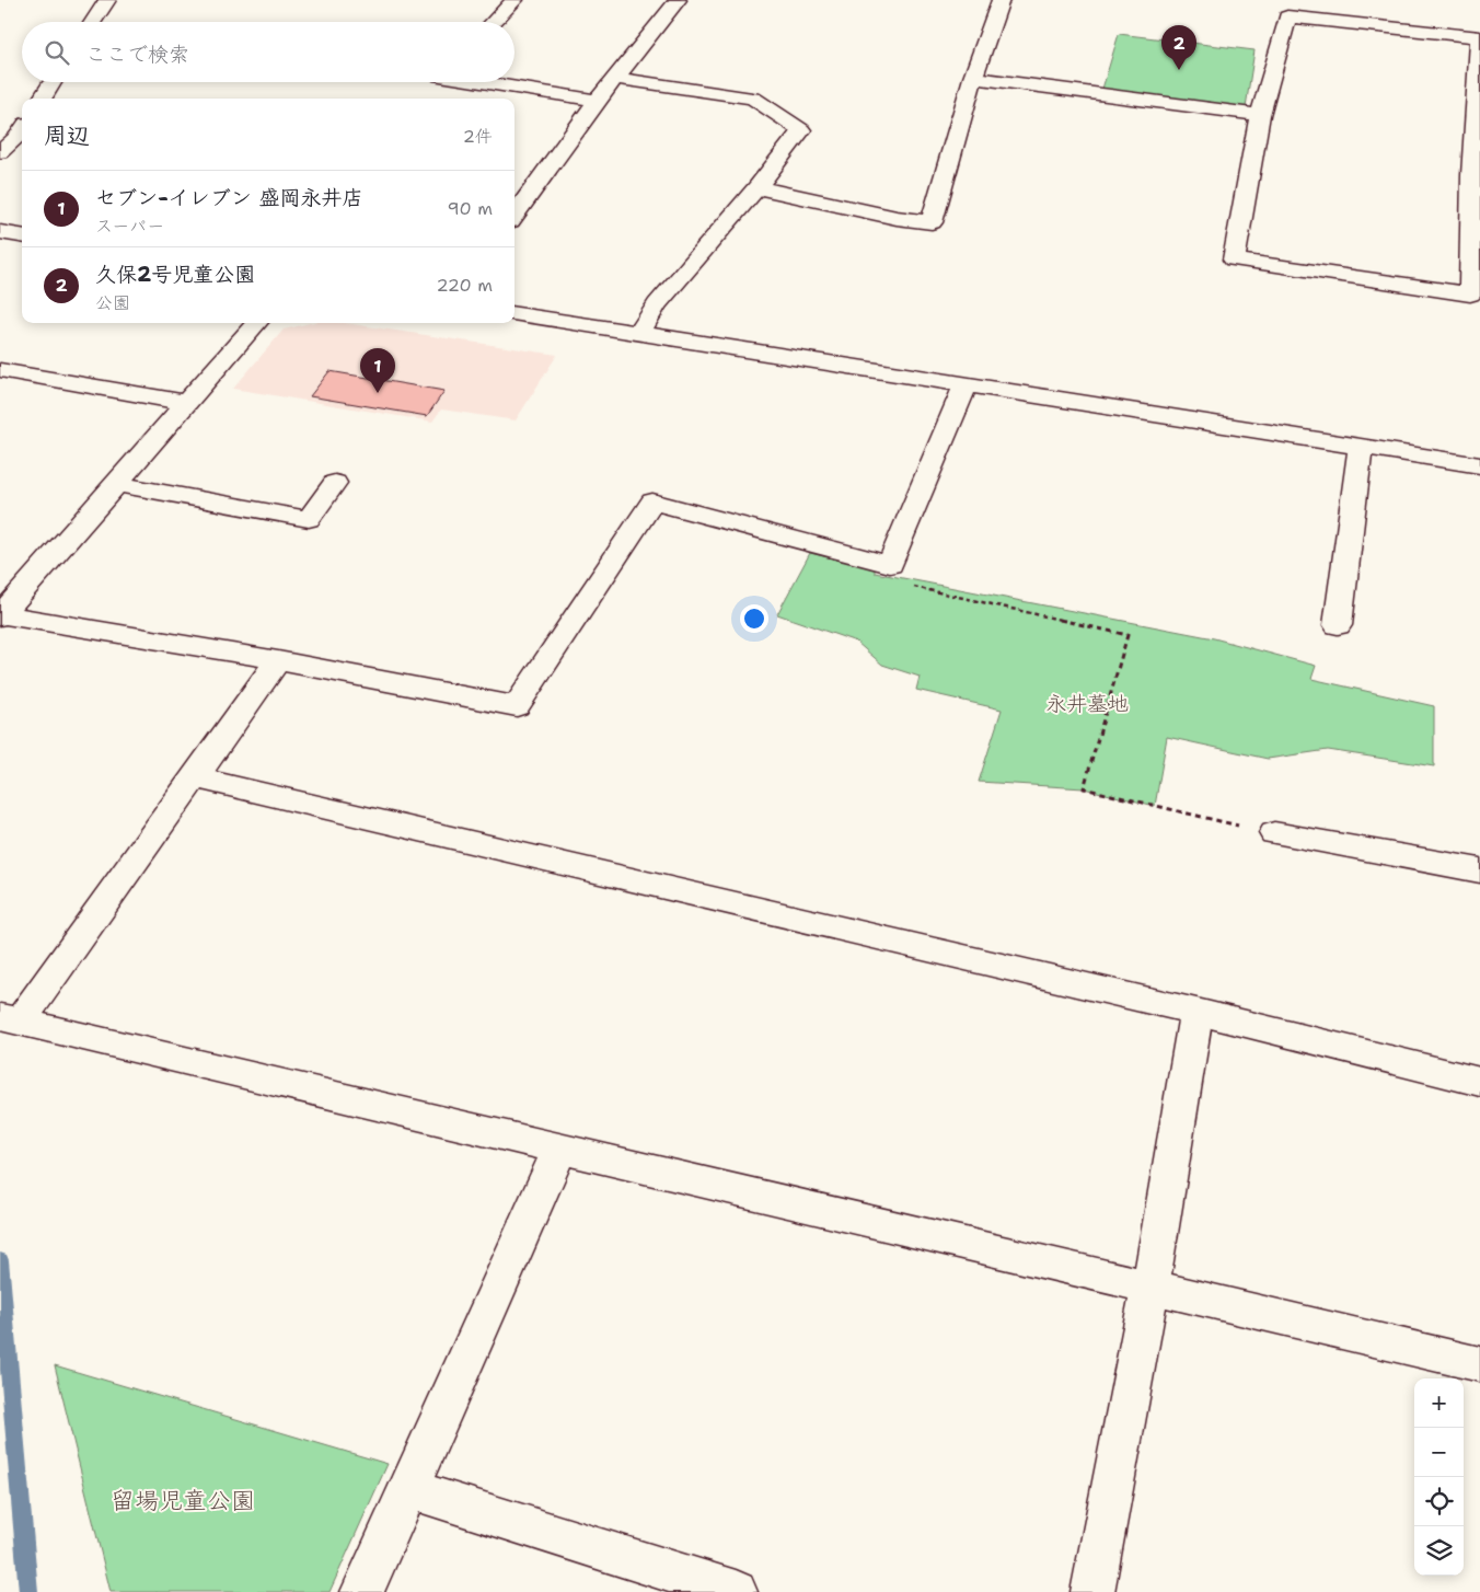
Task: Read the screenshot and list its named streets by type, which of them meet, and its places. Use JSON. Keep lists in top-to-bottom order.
{
  "parks": ["永井墓地", "留場児童公園"],
  "page": {
    "search": "ここで検索",
    "pins": ["2", "1"],
    "heading": ["周辺", "2件"],
    "list": [
      {
        "mark": "1",
        "name": "セブン-イレブン 盛岡永井店",
        "note": "スーパー",
        "value": "90 m"
      },
      {
        "mark": "2",
        "name": "久保2号児童公園",
        "note": "公園",
        "value": "220 m"
      }
    ],
    "map_buttons": ["+", "−"]
  }
}
